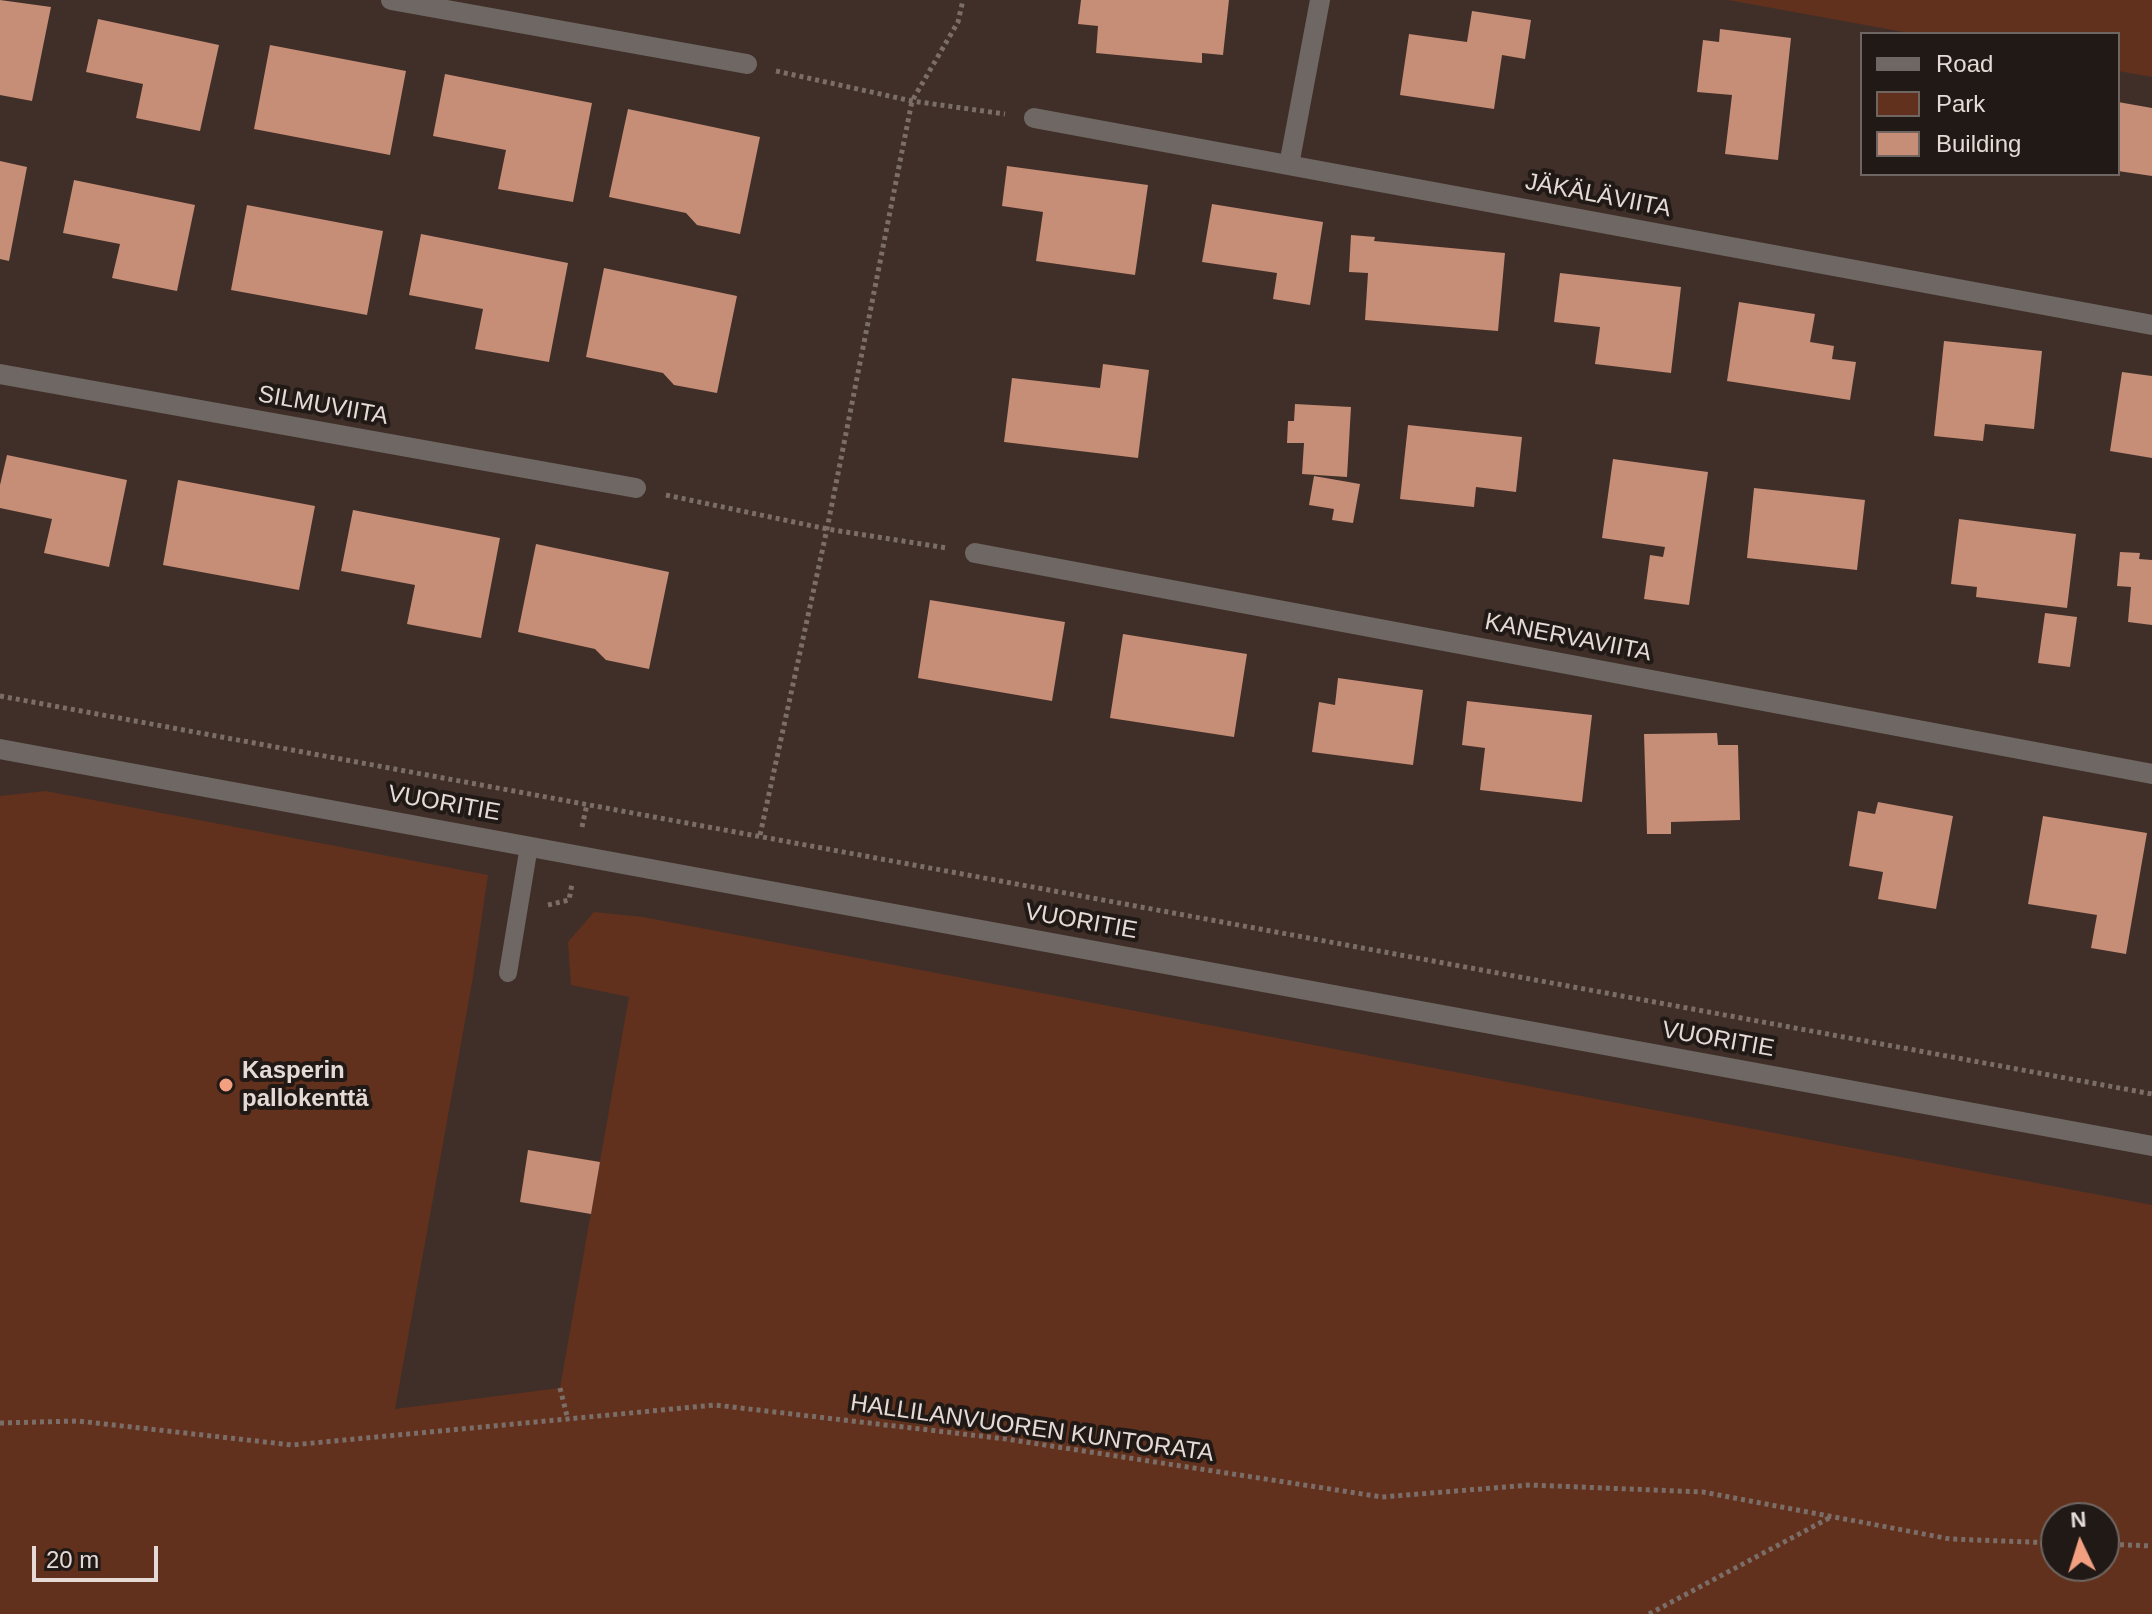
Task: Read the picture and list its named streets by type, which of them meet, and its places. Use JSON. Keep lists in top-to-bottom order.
{
  "streets": {
    "street": [
      "JÄKÄLÄVIITA",
      "SILMUVIITA",
      "KANERVAVIITA",
      "VUORITIE"
    ],
    "path": ["HALLILANVUOREN KUNTORATA"]
  },
  "places": ["Kasperin pallokenttä"],
  "legend": ["Road", "Park", "Building"],
  "scale_bar": "20 m",
  "north": "top"
}
